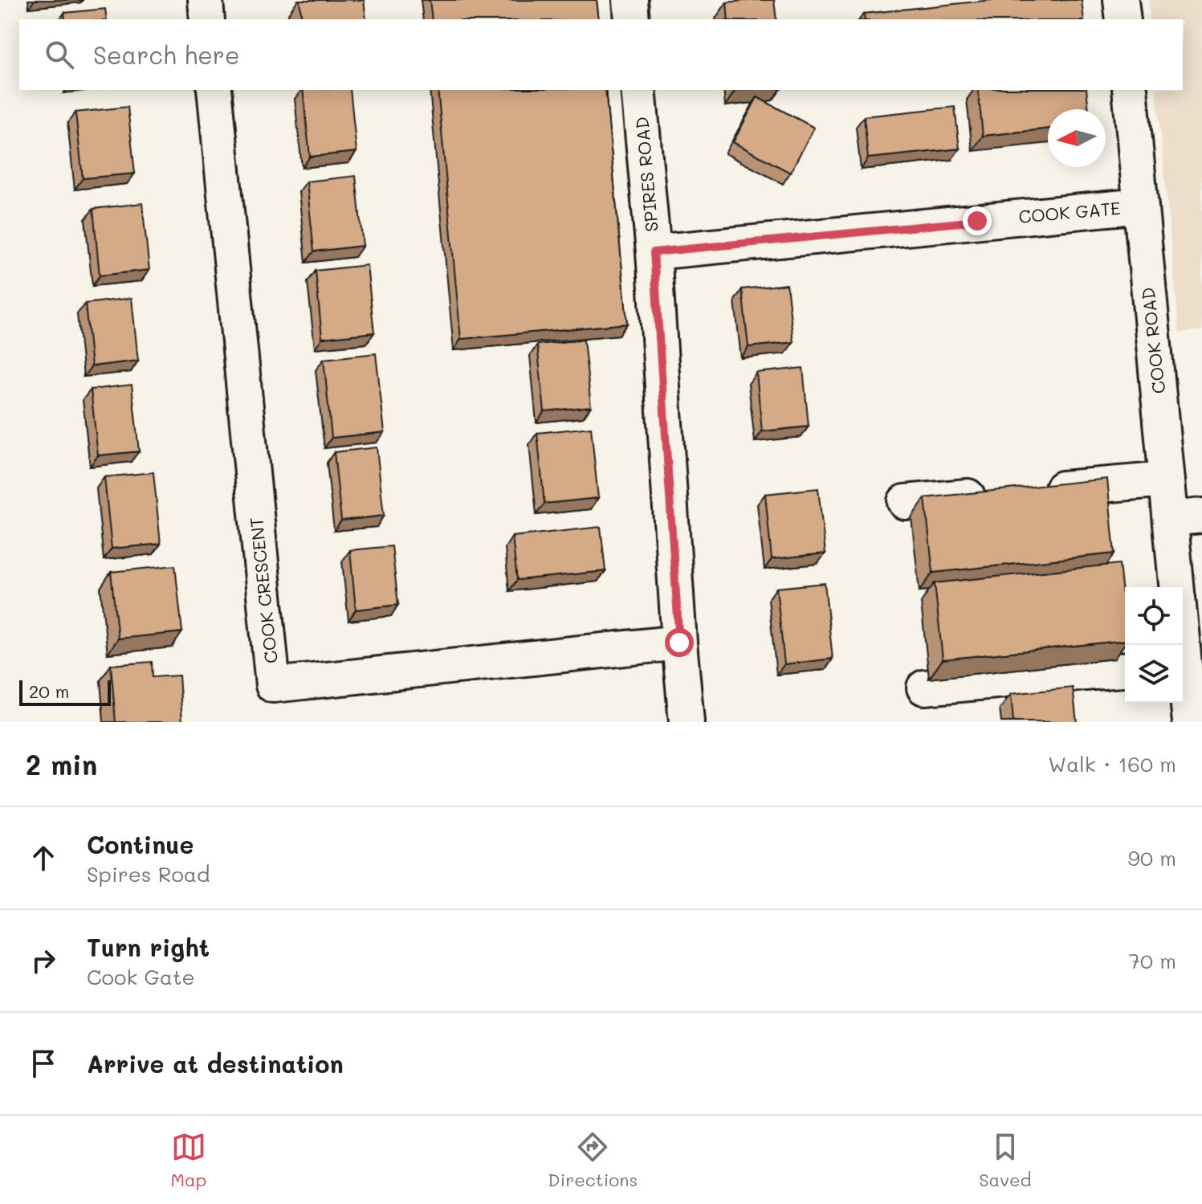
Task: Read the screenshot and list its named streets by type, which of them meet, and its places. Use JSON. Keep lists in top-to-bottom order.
{
  "streets": {
    "street": [
      "SPIRES ROAD",
      "COOK GATE",
      "COOK ROAD",
      "COOK CRESCENT"
    ]
  },
  "crossings": [
    ["SPIRES ROAD", "COOK GATE"],
    ["SPIRES ROAD", "COOK CRESCENT"],
    ["COOK GATE", "COOK ROAD"]
  ],
  "scale_bar": "20 m",
  "north": "left",
  "page": {
    "search": "Search here",
    "scale": "20 m",
    "heading": ["2 min", "Walk · 160 m"],
    "list": [
      ["Continue", "Spires Road", "90 m"],
      ["Turn right", "Cook Gate", "70 m"],
      "Arrive at destination"
    ],
    "nav": ["Map", "Directions", "Saved"]
  }
}
